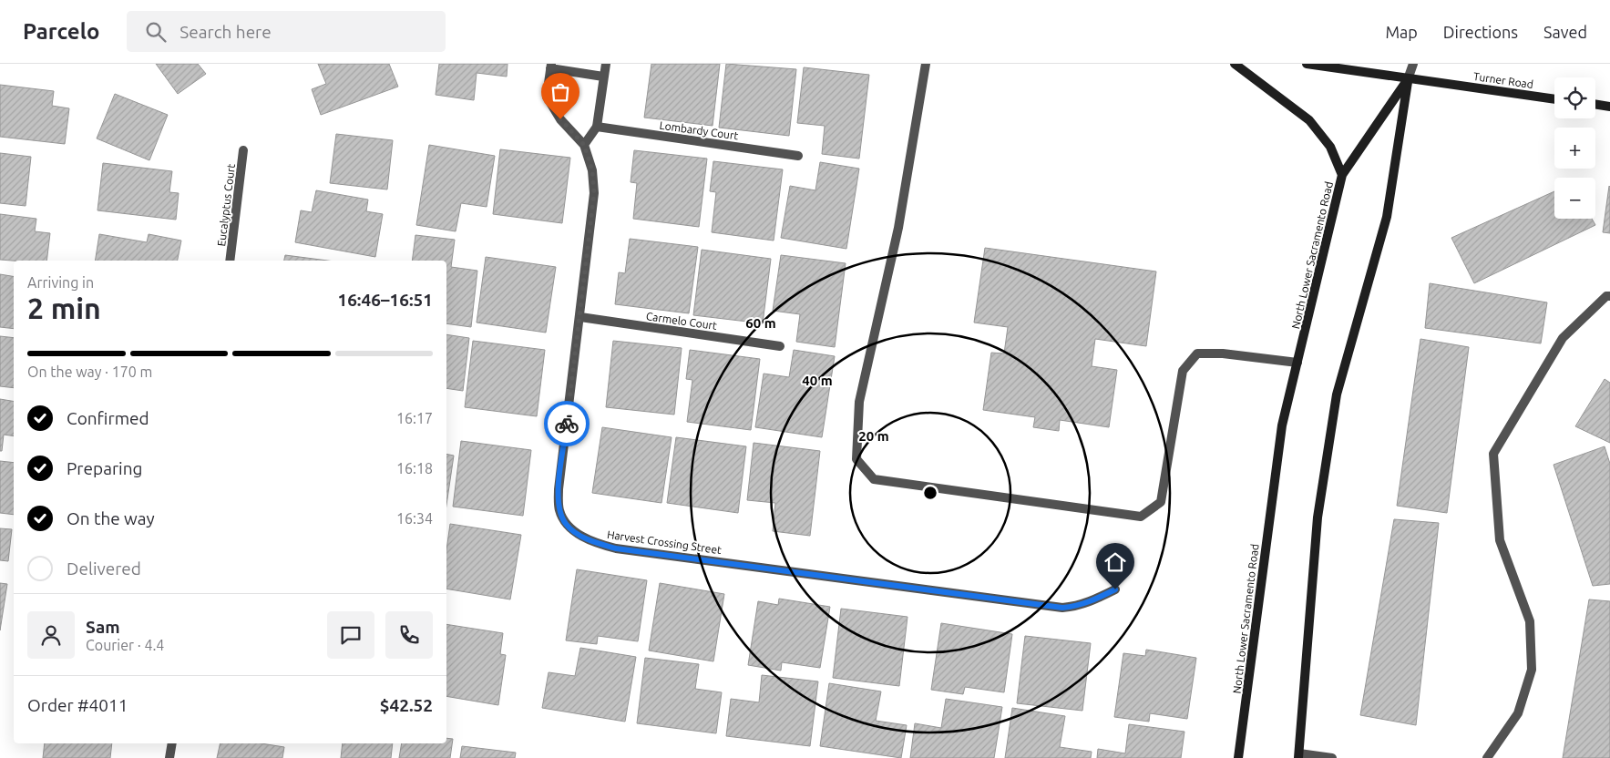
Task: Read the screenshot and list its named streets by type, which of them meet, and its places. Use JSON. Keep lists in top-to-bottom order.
{
  "streets": {
    "main road": ["Turner Road", "North Lower Sacramento Road"],
    "street": [
      "Lombardy Court",
      "Eucalyptus Court",
      "Carmelo Court",
      "Harvest Crossing Street"
    ]
  },
  "crossings": [
    ["Turner Road", "North Lower Sacramento Road"],
    ["Carmelo Court", "Harvest Crossing Street"]
  ],
  "page": {
    "header": "Parcelo",
    "search": "Search here",
    "nav": ["Map", "Directions", "Saved"],
    "map_buttons": ["+", "−"],
    "heading": ["2 min", "Arriving in", "16:46–16:51"],
    "panel": [
      "Sam",
      "Courier · 4.4",
      "Order #4011",
      "$42.52"
    ],
    "bar": "On the way · 170 m",
    "list": [
      ["Confirmed", "16:17"],
      ["Preparing", "16:18"],
      ["On the way", "16:34"],
      "Delivered"
    ]
  },
  "rings": ["60 m", "40 m", "20 m"]
}
